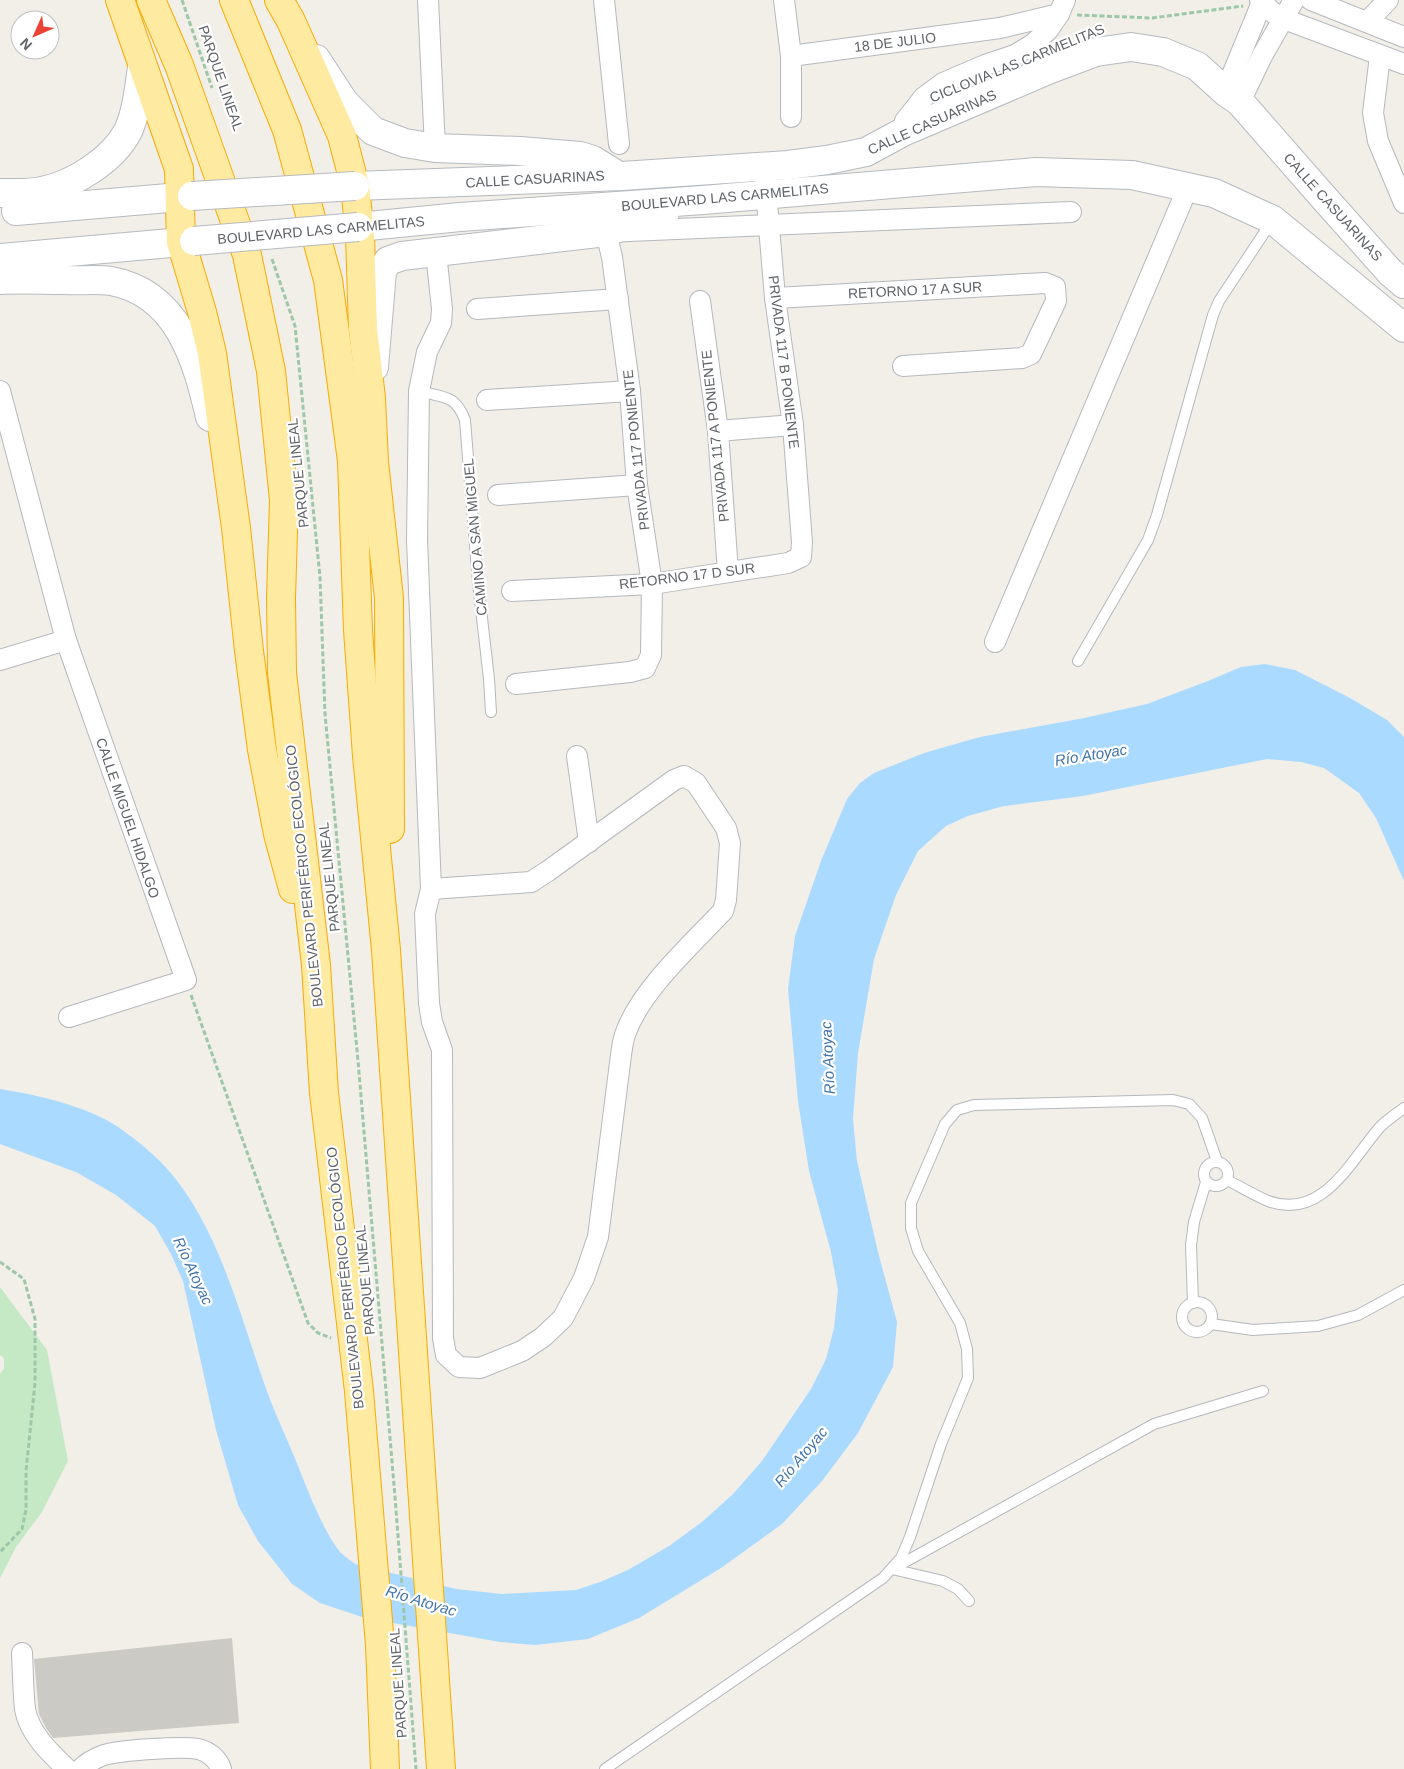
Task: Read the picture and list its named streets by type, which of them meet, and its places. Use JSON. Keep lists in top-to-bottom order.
{
  "streets": {
    "highway": ["BOULEVARD PERIFÉRICO ECOLÓGICO"],
    "main road": ["CALLE CASUARINAS", "BOULEVARD LAS CARMELITAS"],
    "street": [
      "18 DE JULIO",
      "RETORNO 17 A SUR",
      "PRIVADA 117 B PONIENTE",
      "PRIVADA 117 A PONIENTE",
      "PRIVADA 117 PONIENTE",
      "RETORNO 17 D SUR",
      "CALLE MIGUEL HIDALGO"
    ],
    "lane": ["CAMINO A SAN MIGUEL"],
    "path": ["PARQUE LINEAL"]
  },
  "crossings": [
    ["CALLE CASUARINAS", "PRIVADA 117 B PONIENTE"],
    ["BOULEVARD LAS CARMELITAS", "PRIVADA 117 B PONIENTE"],
    ["RETORNO 17 A SUR", "PRIVADA 117 B PONIENTE"],
    ["PRIVADA 117 B PONIENTE", "RETORNO 17 D SUR"],
    ["PRIVADA 117 A PONIENTE", "RETORNO 17 D SUR"],
    ["PRIVADA 117 PONIENTE", "RETORNO 17 D SUR"]
  ],
  "water": ["Río Atoyac"],
  "north": "bottom left"
}
